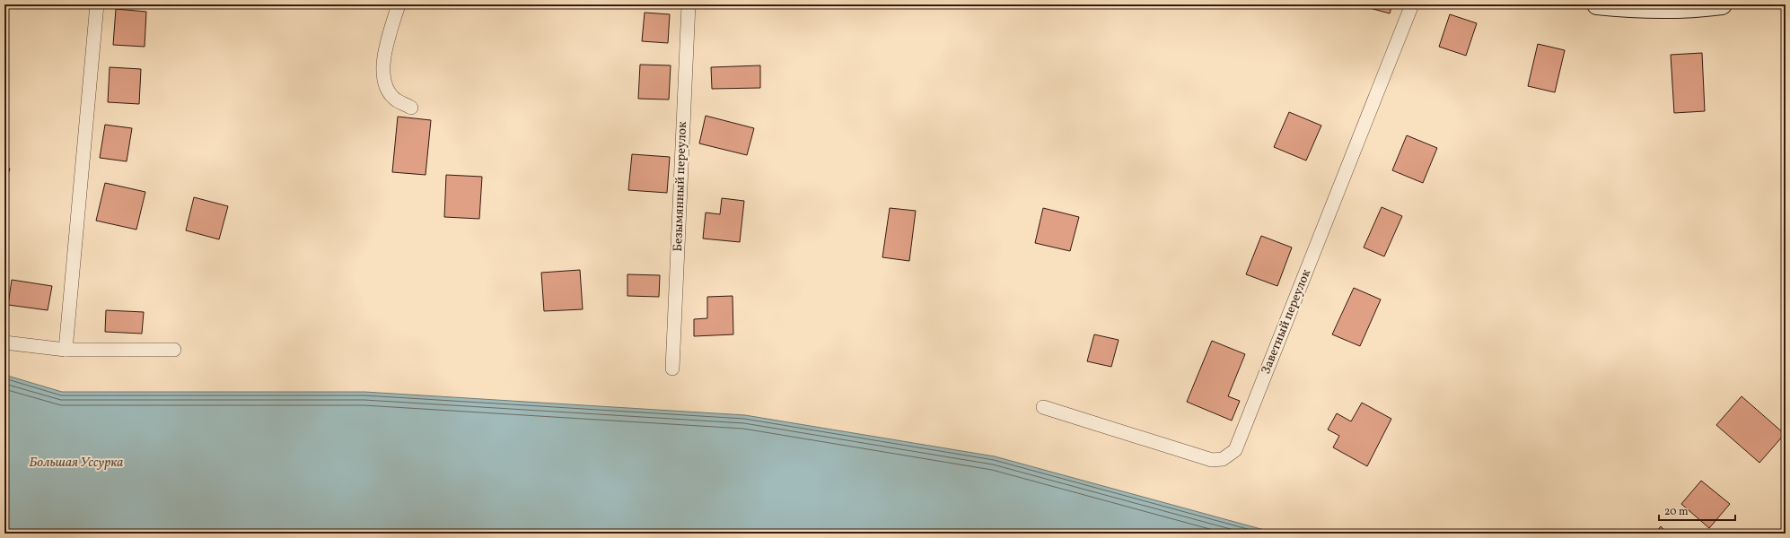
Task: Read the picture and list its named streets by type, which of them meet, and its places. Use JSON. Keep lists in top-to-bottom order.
{
  "streets": {
    "lane": ["Безымянный переулок", "Заветный переулок"]
  },
  "water": ["Большая Уссурка"],
  "scale_bar": "20 m"
}
